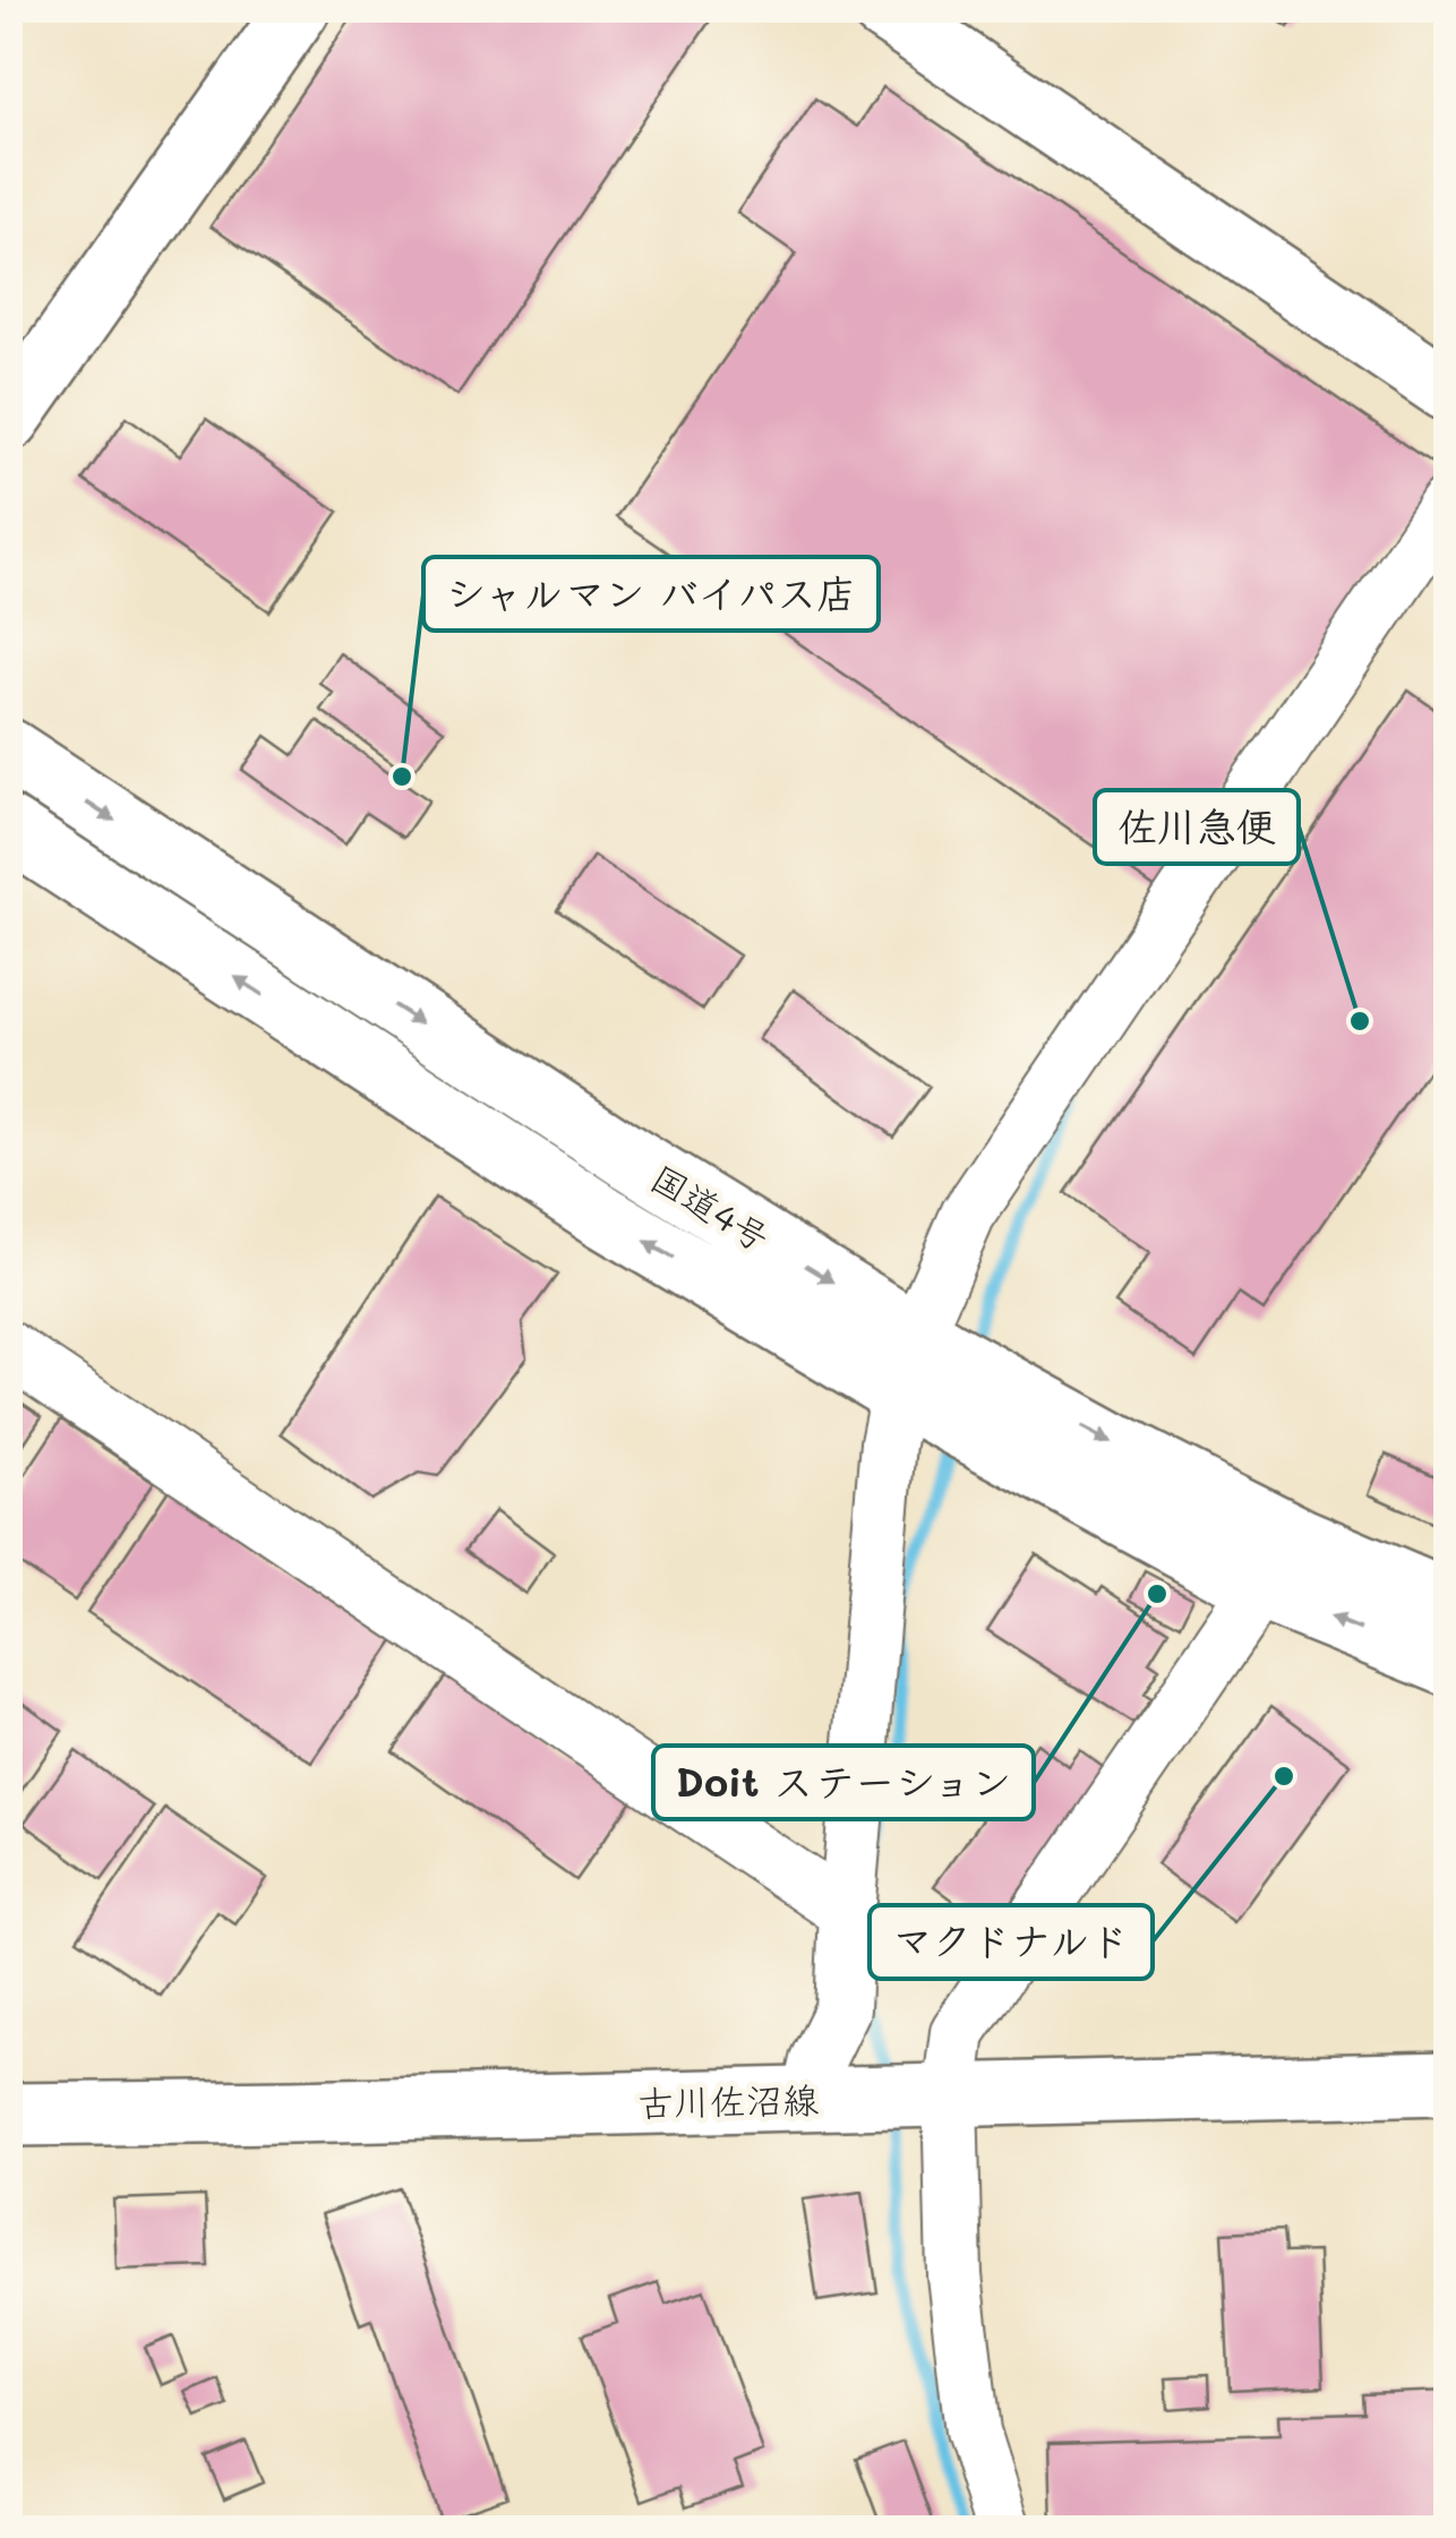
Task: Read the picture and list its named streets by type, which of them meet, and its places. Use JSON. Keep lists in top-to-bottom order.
{
  "streets": {
    "main road": ["国道4号", "古川佐沼線"]
  },
  "places": [
    "シャルマン バイパス店",
    "佐川急便",
    "Doit ステーション",
    "マクドナルド"
  ]
}
